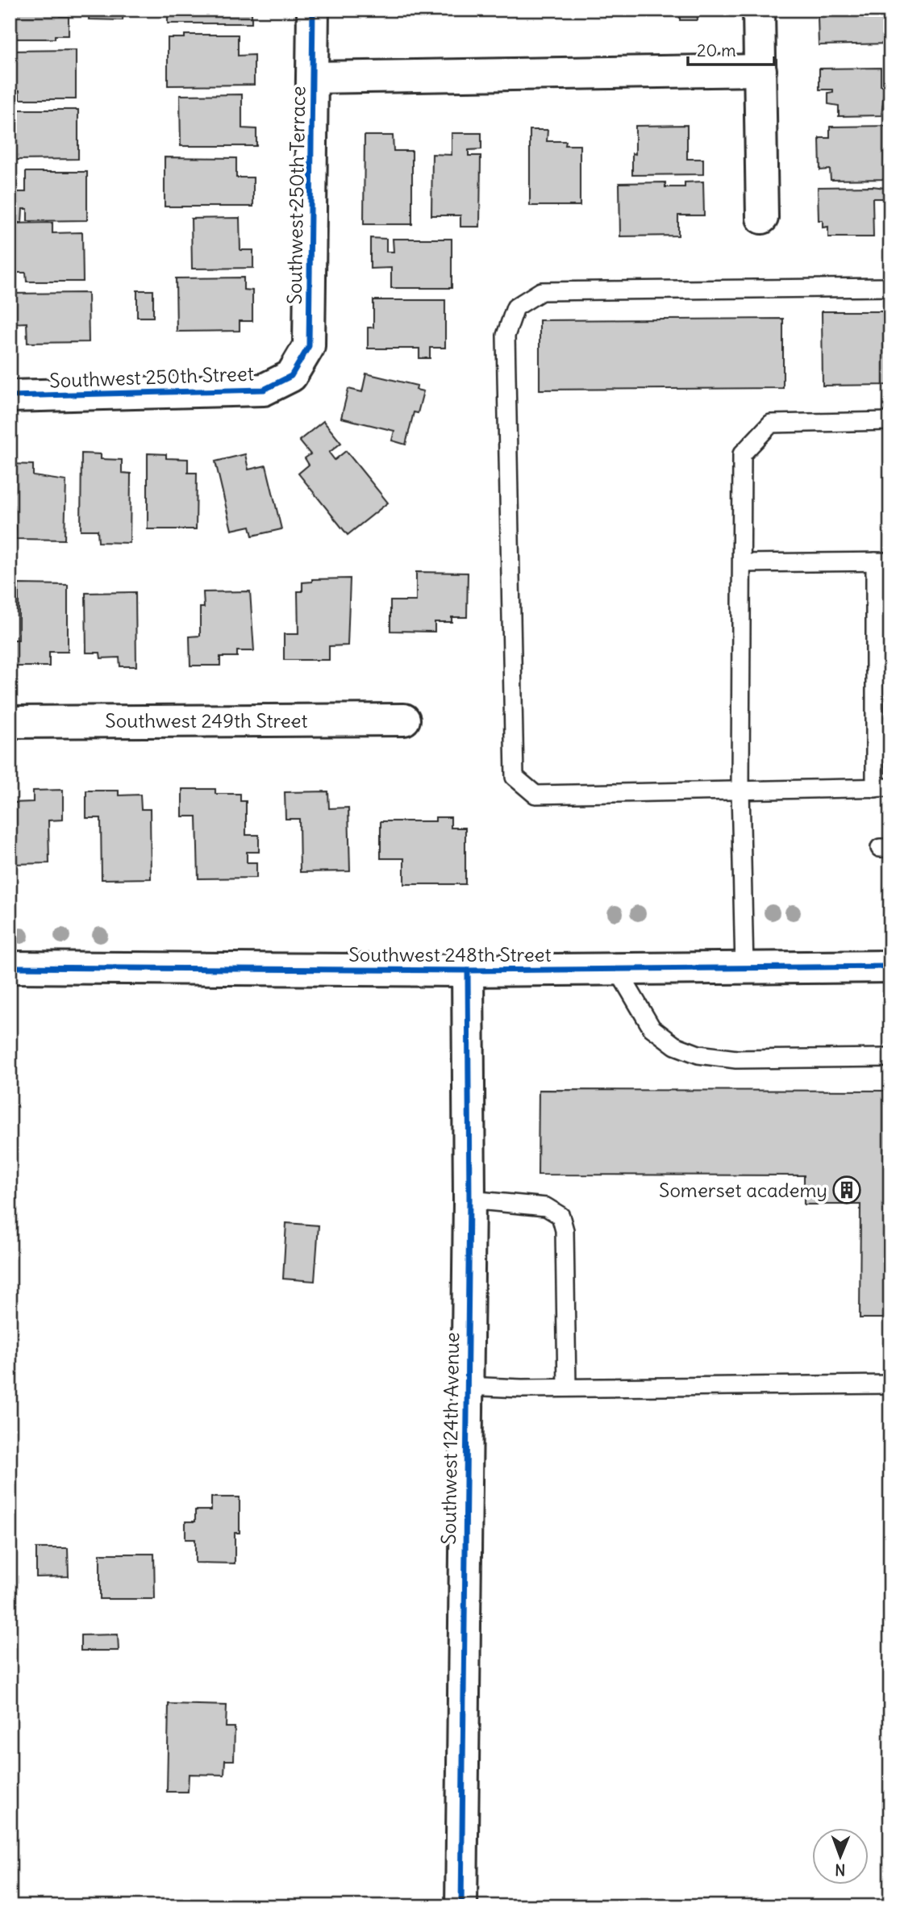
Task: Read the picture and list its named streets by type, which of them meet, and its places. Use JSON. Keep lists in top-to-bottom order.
{
  "streets": {
    "street": [
      "Southwest 250th Terrace",
      "Southwest 250th Street",
      "Southwest 249th Street",
      "Southwest 248th Street",
      "Southwest 124th Avenue"
    ]
  },
  "crossings": [
    ["Southwest 250th Terrace", "Southwest 250th Street"],
    ["Southwest 248th Street", "Southwest 124th Avenue"]
  ],
  "places": {
    "building": ["Somerset academy"]
  },
  "scale_bar": "20 m",
  "north": "bottom"
}
